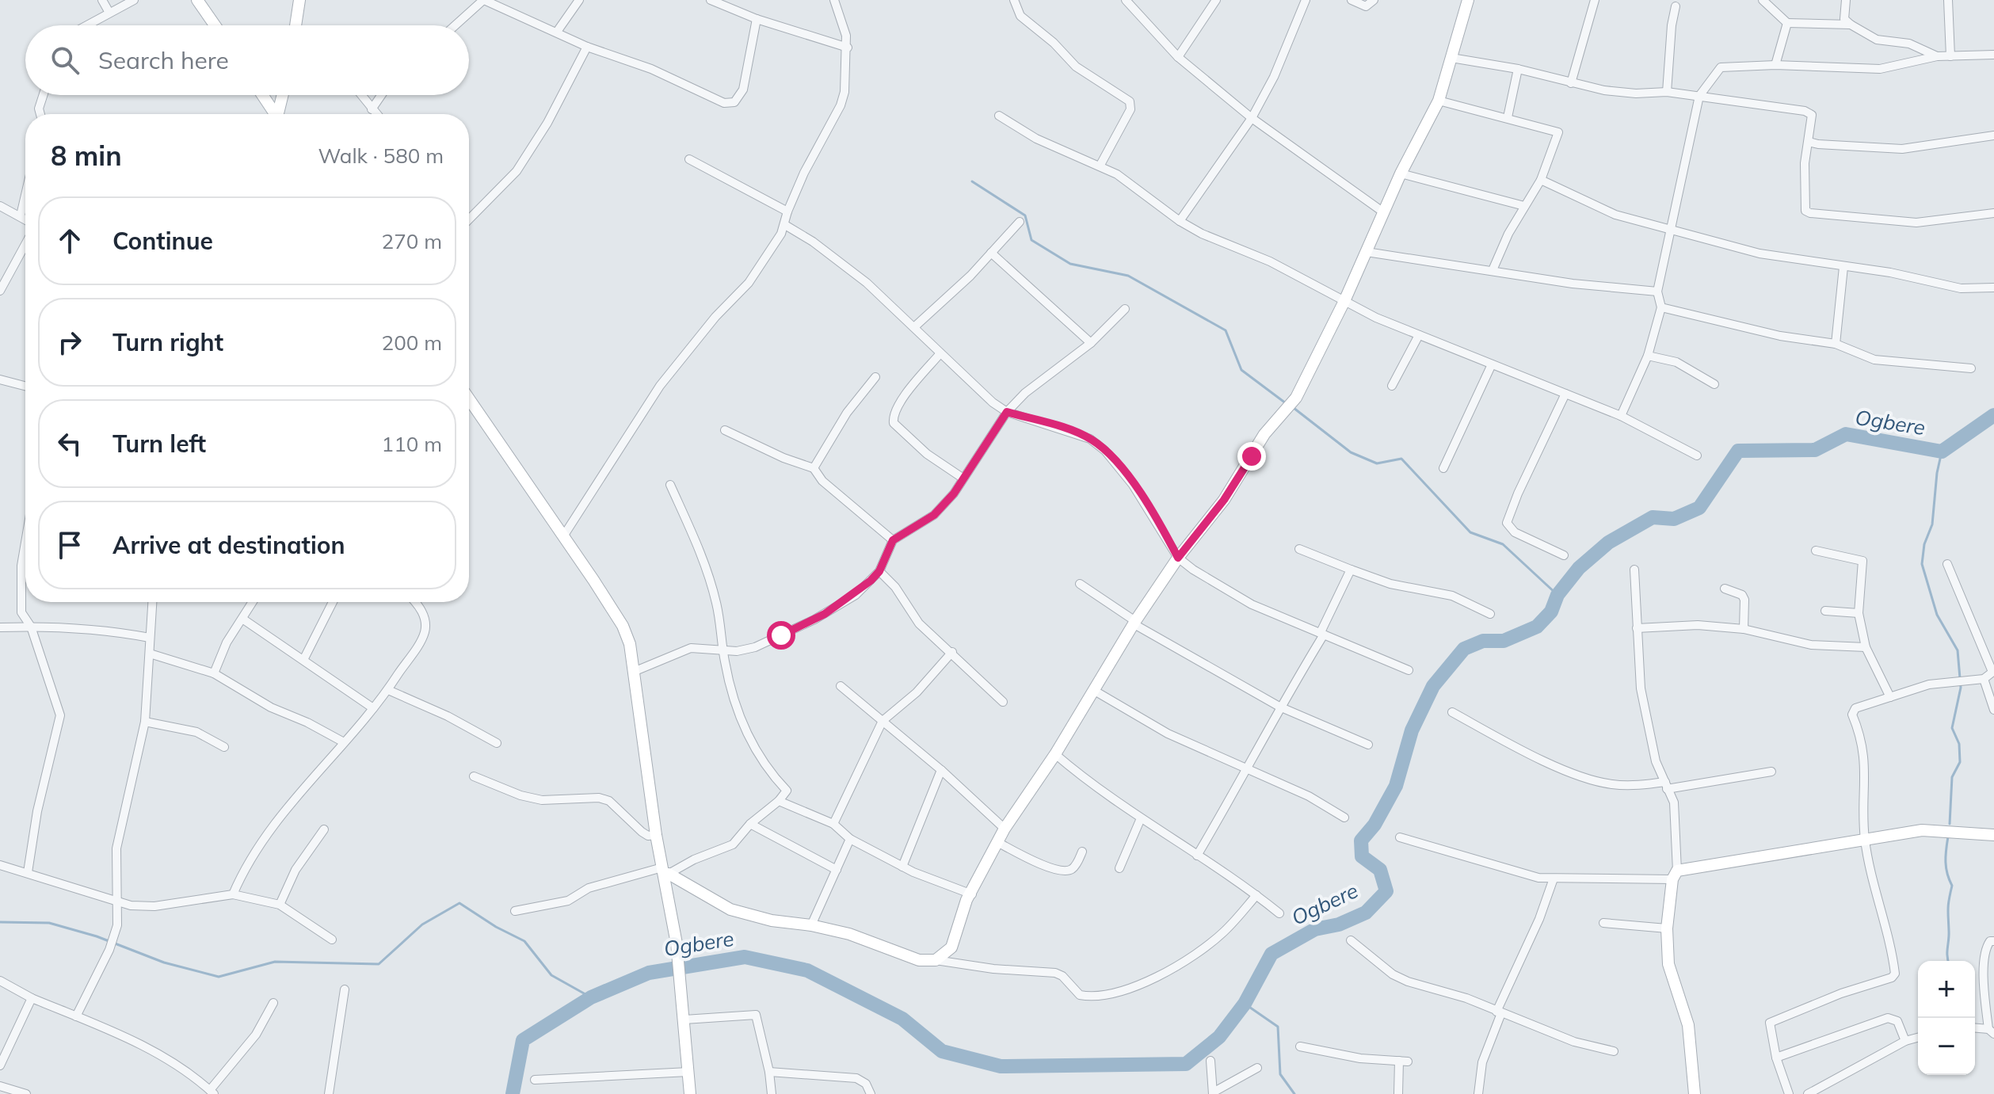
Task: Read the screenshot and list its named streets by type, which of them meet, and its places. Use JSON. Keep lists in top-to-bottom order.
{
  "water": ["Ogbere"],
  "page": {
    "search": "Search here",
    "heading": ["8 min", "Walk · 580 m"],
    "list": [
      ["Continue", "270 m"],
      ["Turn right", "200 m"],
      ["Turn left", "110 m"],
      "Arrive at destination"
    ],
    "map_buttons": ["+", "−"]
  }
}
